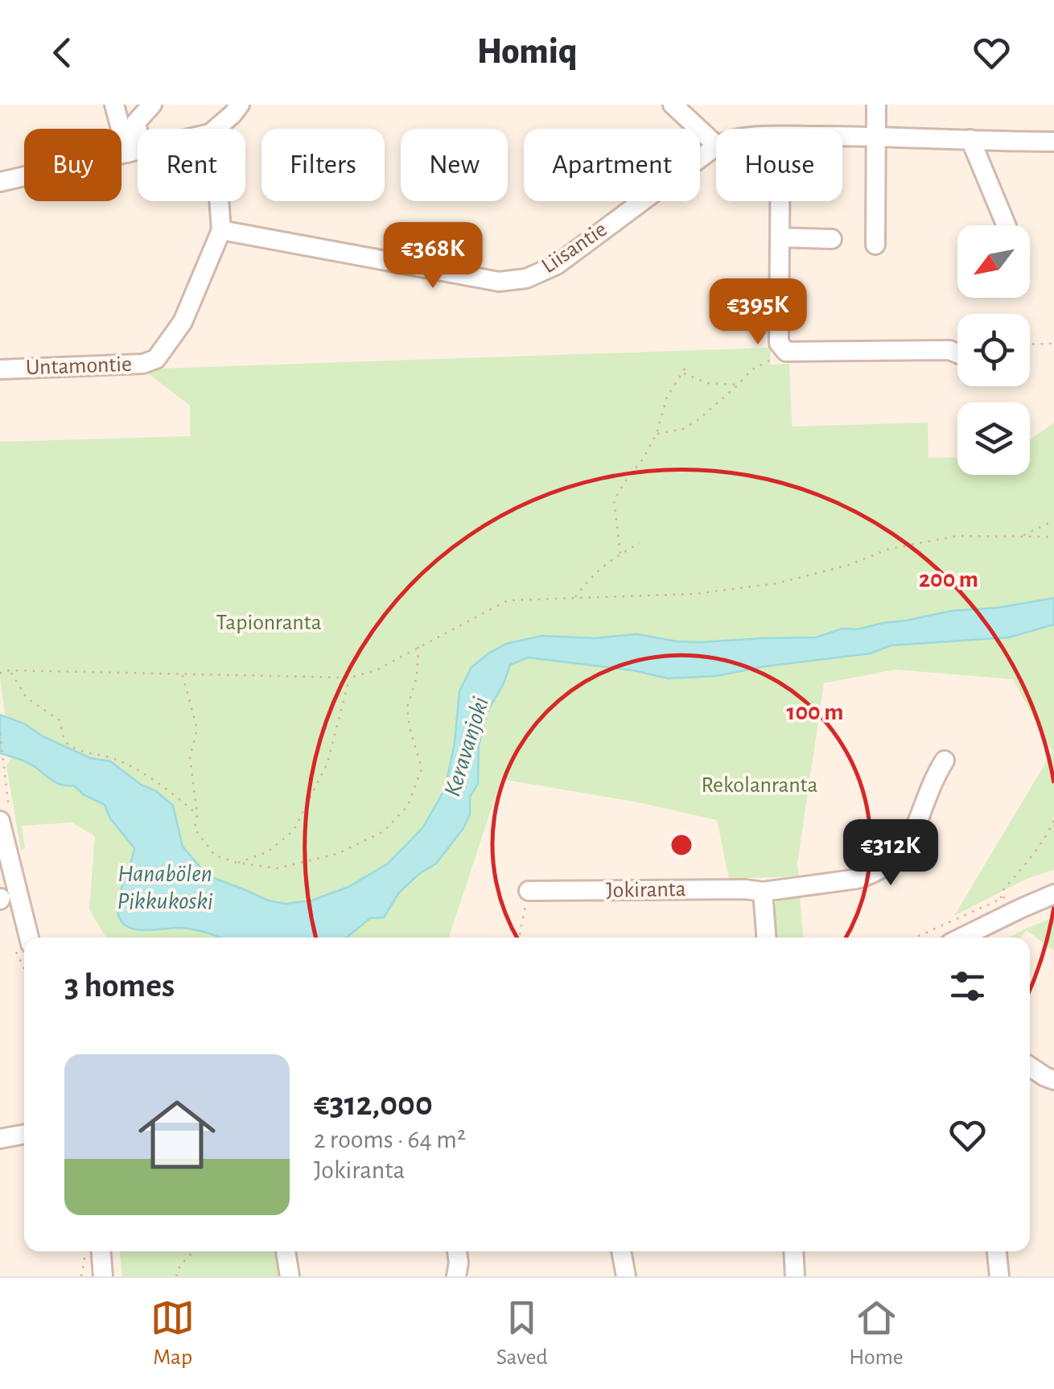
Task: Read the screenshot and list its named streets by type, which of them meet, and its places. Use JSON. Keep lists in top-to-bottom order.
{
  "streets": {
    "street": ["Liisantie", "Untamontie", "Jokiranta"]
  },
  "crossings": [
    ["Liisantie", "Untamontie"]
  ],
  "water": ["Keravanjoki", "Hanabölen Pikkukoski"],
  "parks": ["Tapionranta", "Rekolanranta"],
  "north": "bottom left",
  "page": {
    "header": "Homiq",
    "chip": [
      "Buy",
      "Rent",
      "Filters",
      "New",
      "Apartment",
      "House"
    ],
    "price": ["€368K", "€395K", "€312K"],
    "heading": "3 homes",
    "list": [
      {
        "name": "€312,000",
        "note": "2 rooms · 64 m² · Jokiranta"
      }
    ],
    "tabs": ["Map", "Saved", "Home"]
  },
  "rings": ["200 m", "100 m"]
}
